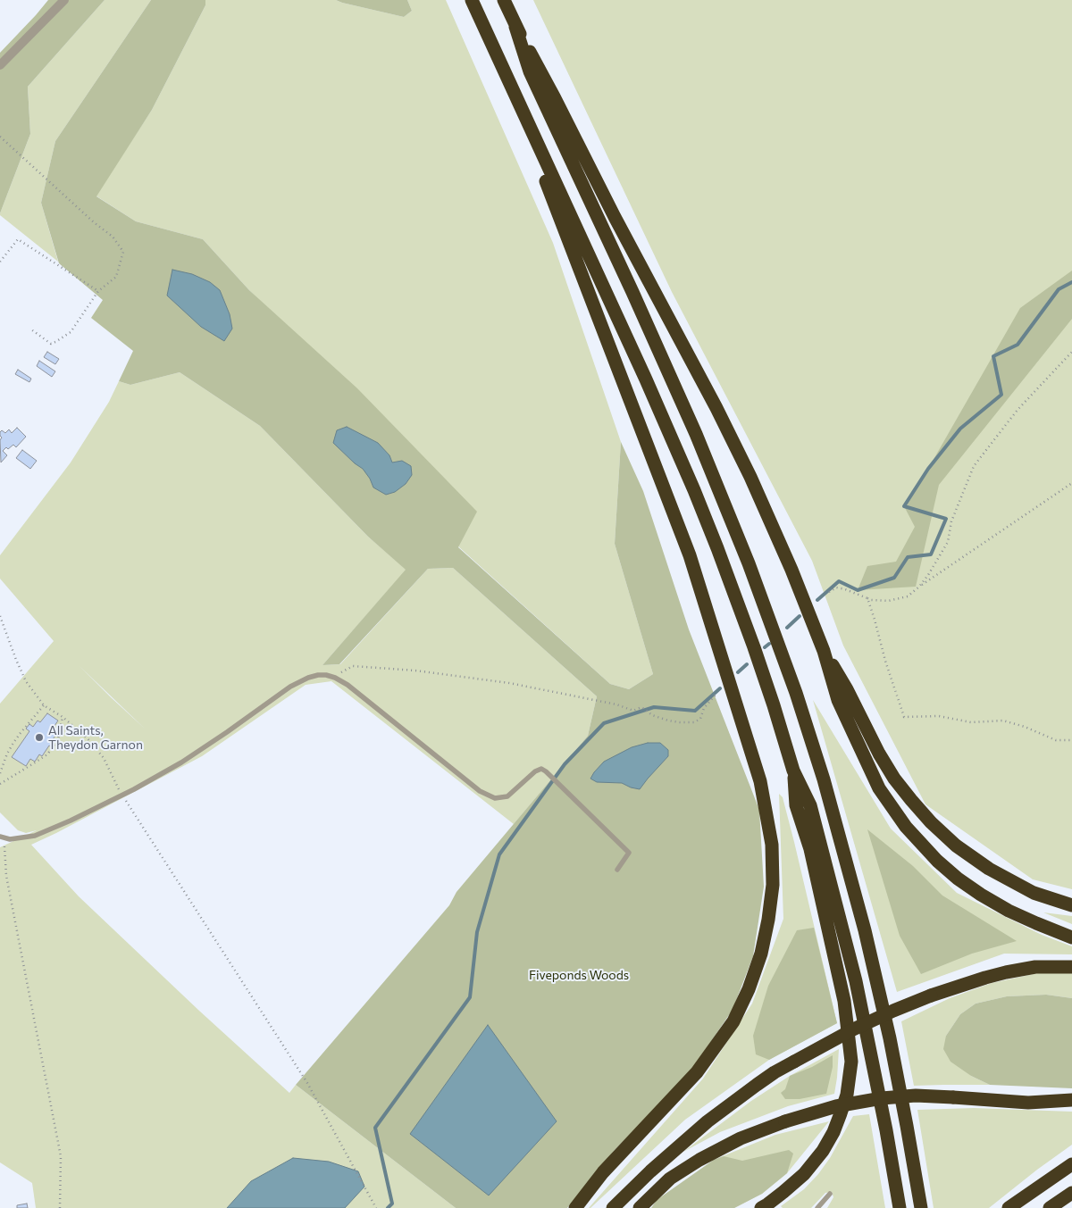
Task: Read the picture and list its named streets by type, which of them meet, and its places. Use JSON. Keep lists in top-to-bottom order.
{
  "parks": ["Fiveponds Woods"],
  "places": ["All Saints, Theydon Garnon"]
}
